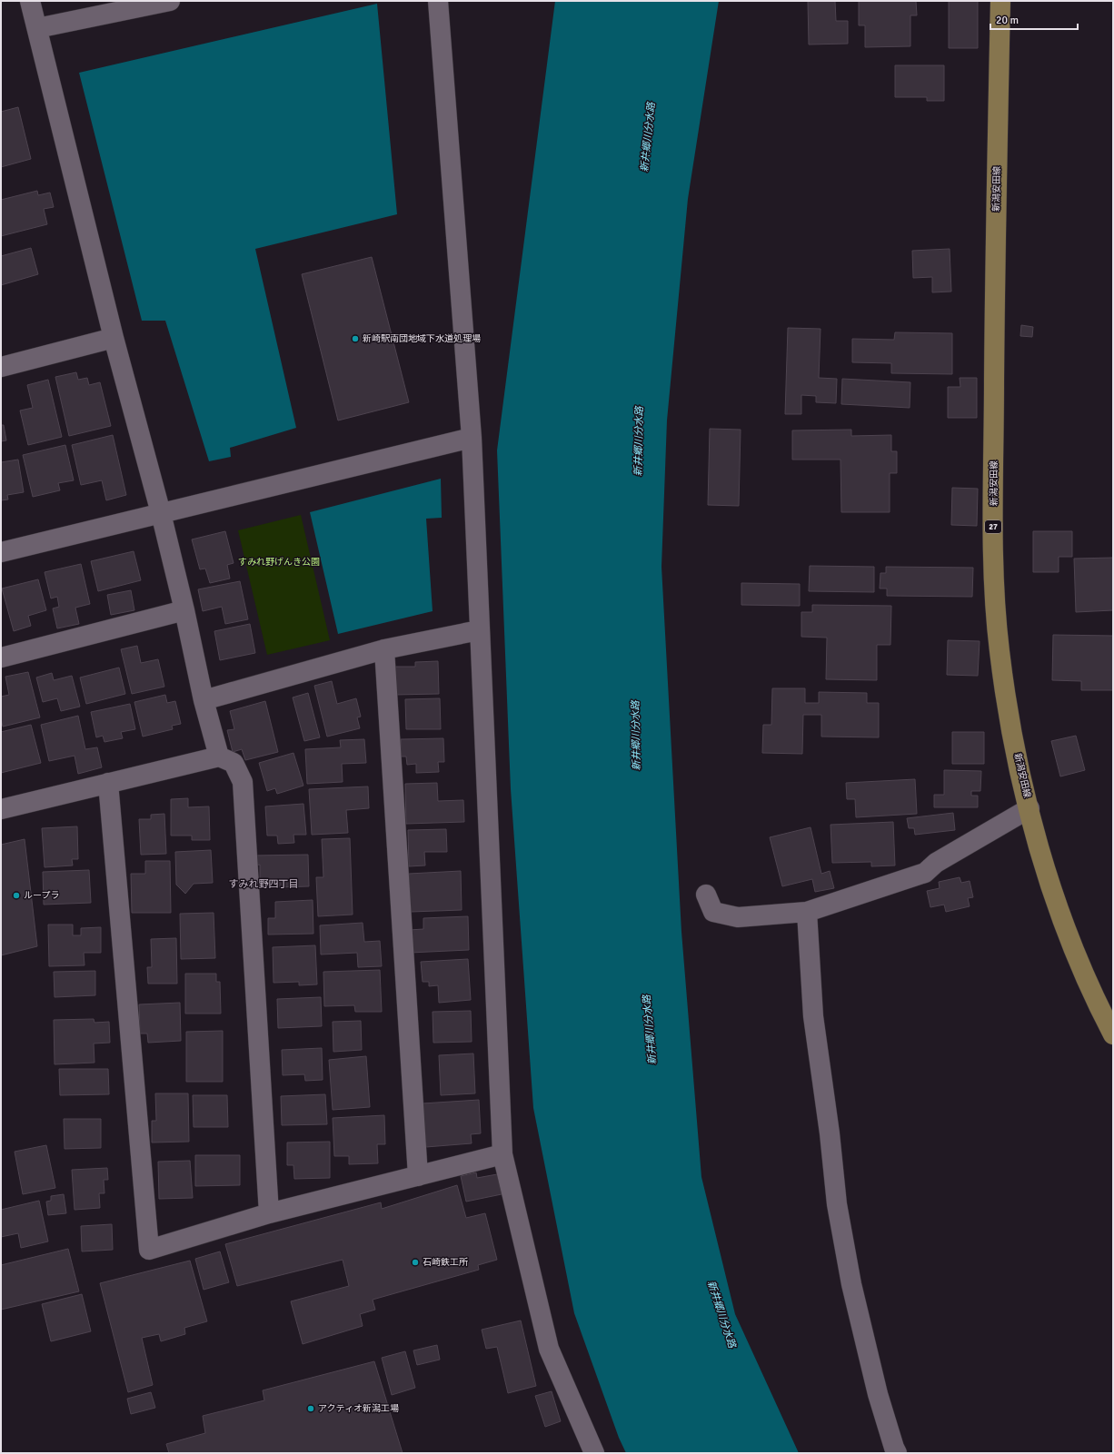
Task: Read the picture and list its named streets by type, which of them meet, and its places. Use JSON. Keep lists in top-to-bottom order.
{
  "streets": {
    "main road": ["新潟安田線", "27"]
  },
  "districts": ["すみれ野四丁目"],
  "water": ["新井郷川分水路"],
  "parks": ["すみれ野げんき公園"],
  "places": [
    "新崎駅南団地域下水道処理場",
    "ループラ",
    "石崎鉄工所",
    "アクティオ新潟工場"
  ],
  "scale_bar": "20 m"
}
